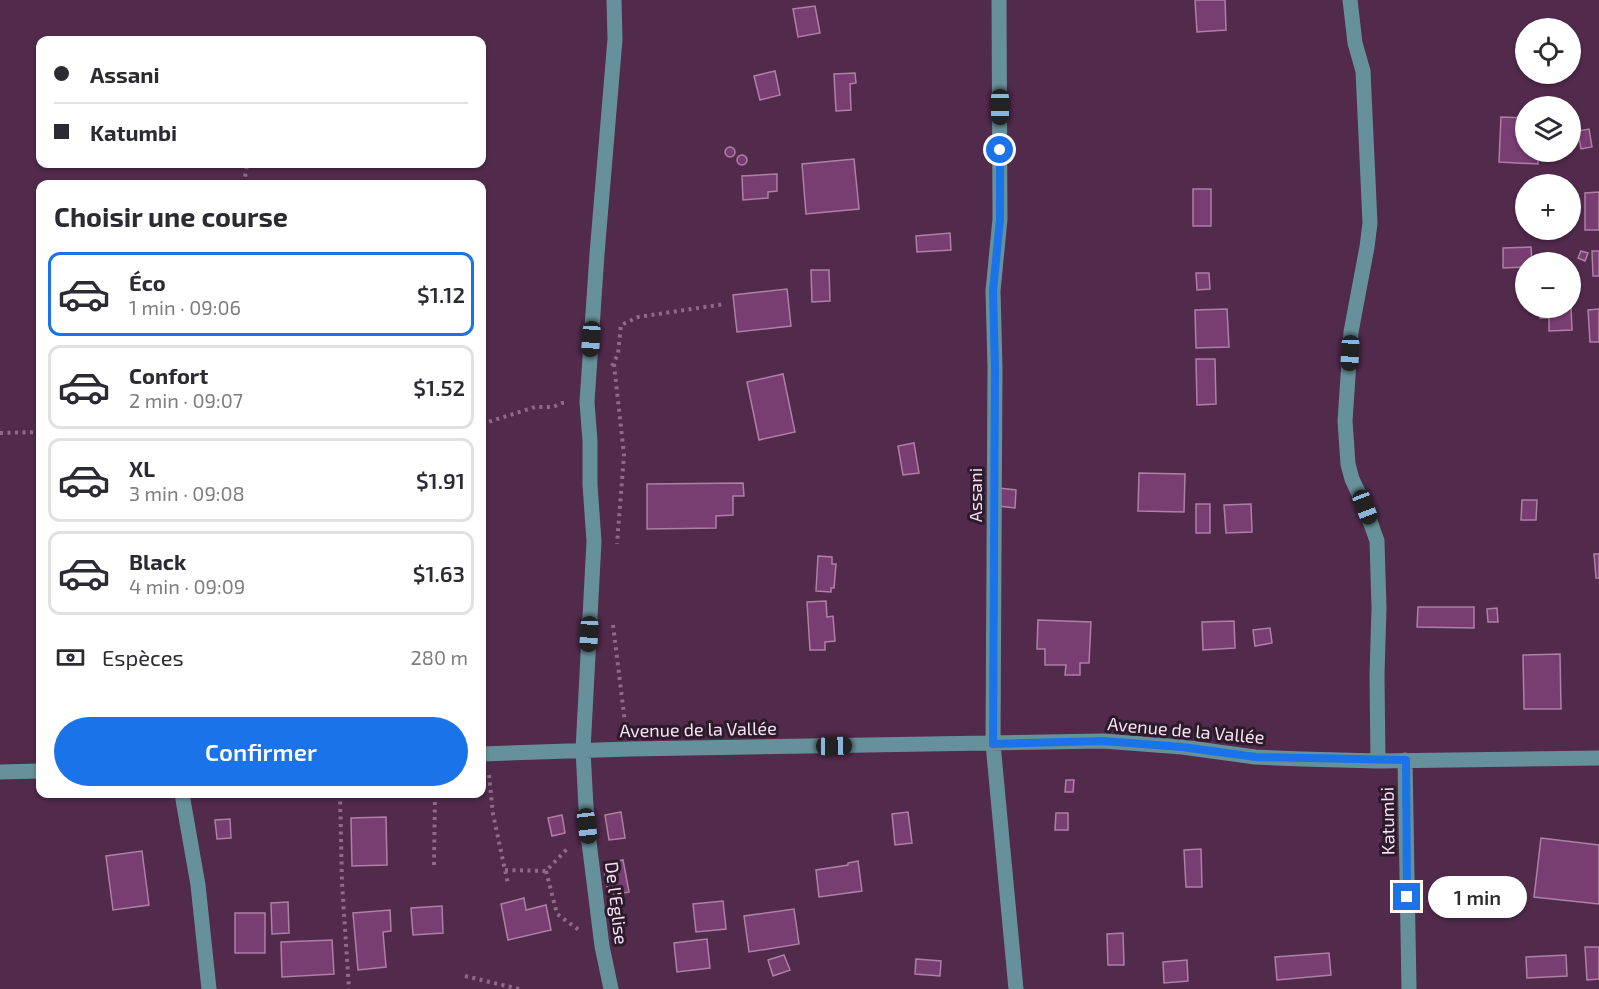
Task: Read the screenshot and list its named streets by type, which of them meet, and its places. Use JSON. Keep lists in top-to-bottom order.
{
  "streets": {
    "street": [
      "Assani",
      "Avenue de la Vallée",
      "Katumbi",
      "De l'Eglise"
    ]
  },
  "crossings": [
    ["Assani", "Avenue de la Vallée"],
    ["Avenue de la Vallée", "Katumbi"],
    ["Avenue de la Vallée", "De l'Eglise"]
  ],
  "page": {
    "map_buttons": ["+", "−"],
    "banner": ["Assani", "Katumbi"],
    "heading": "Choisir une course",
    "list": [
      {
        "name": "Éco",
        "note": "1 min · 09:06",
        "value": "$1.12"
      },
      {
        "name": "Confort",
        "note": "2 min · 09:07",
        "value": "$1.52"
      },
      {
        "name": "XL",
        "note": "3 min · 09:08",
        "value": "$1.91"
      },
      {
        "name": "Black",
        "note": "4 min · 09:09",
        "value": "$1.63"
      }
    ],
    "pay": ["Espèces", "280 m"],
    "buttons": "Confirmer",
    "bubble": "1 min"
  }
}
